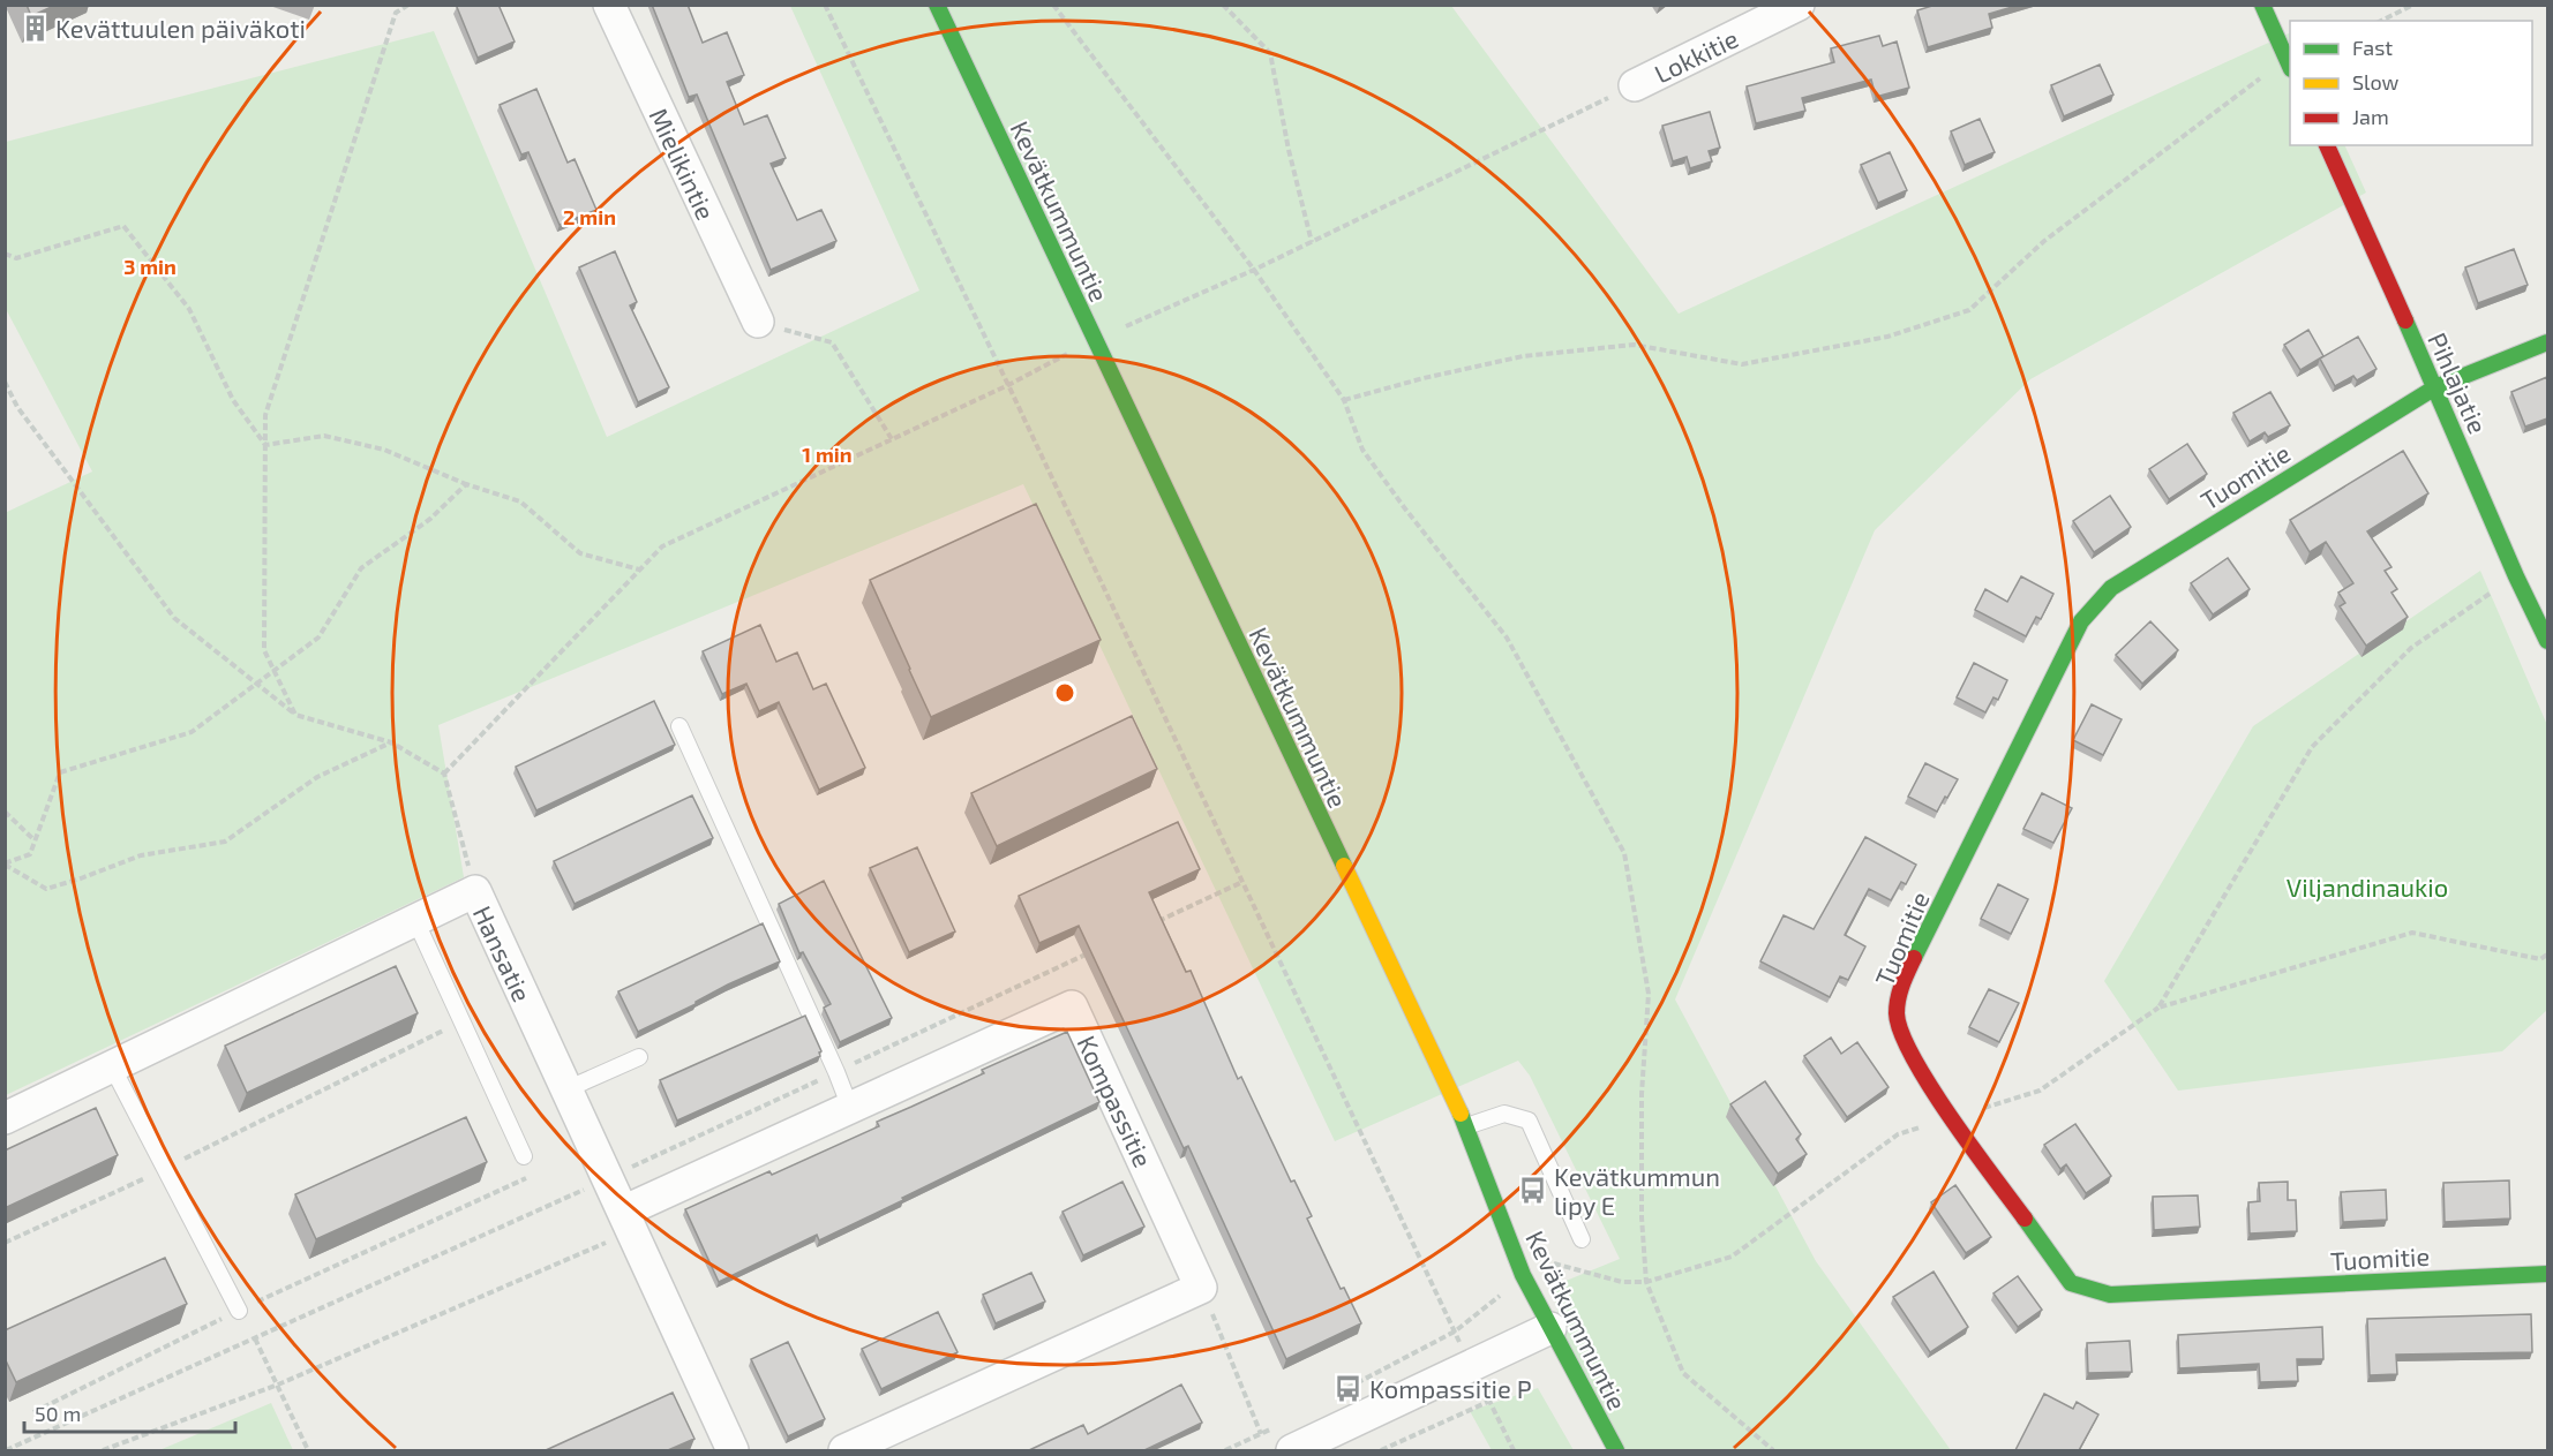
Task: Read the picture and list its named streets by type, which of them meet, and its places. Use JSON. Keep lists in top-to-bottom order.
{
  "streets": {
    "street": [
      "Lokkitie",
      "Mielikintie",
      "Kevätkummuntie",
      "Pihlajatie",
      "Tuomitie",
      "Hansatie",
      "Kompassitie"
    ]
  },
  "crossings": [
    ["Pihlajatie", "Tuomitie"],
    ["Hansatie", "Kompassitie"]
  ],
  "parks": ["Viljandinaukio"],
  "places": {
    "building": ["Kevättuulen päiväkoti"],
    "bus stop": ["Kevätkummun lipy E", "Kompassitie P"]
  },
  "legend": ["Fast", "Slow", "Jam"],
  "scale_bar": "50 m",
  "rings": ["2 min", "3 min", "1 min"]
}
